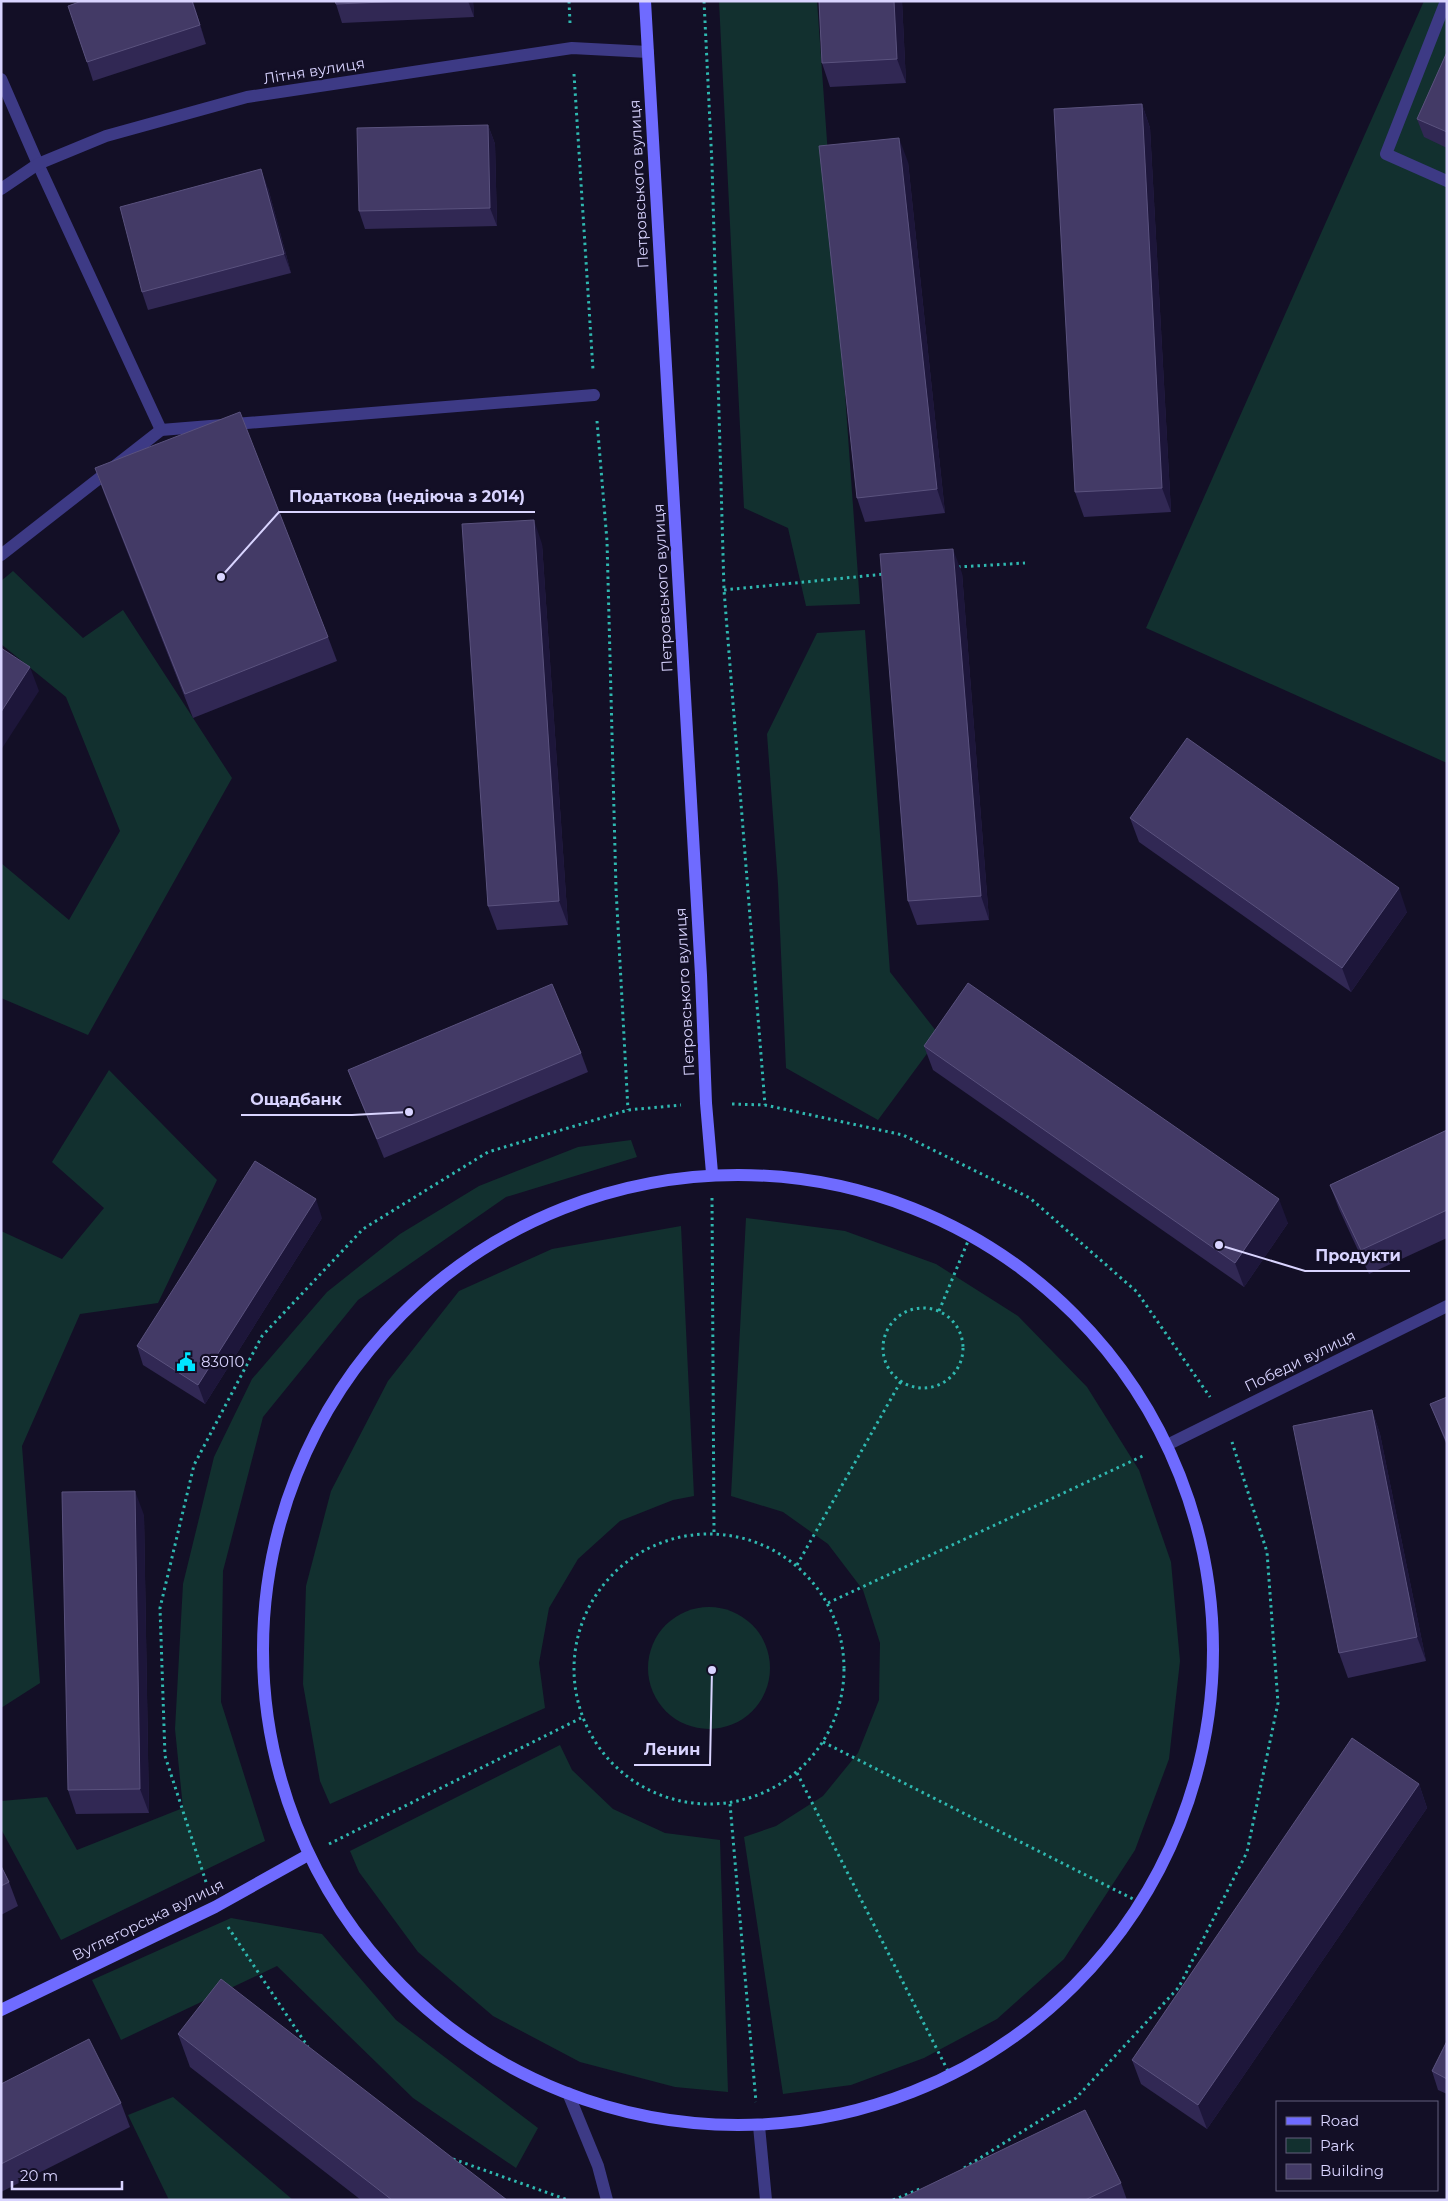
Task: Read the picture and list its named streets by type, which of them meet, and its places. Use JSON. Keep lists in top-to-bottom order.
{
  "streets": {
    "main road": ["Петровського вулиця", "Вуглегорська вулиця"],
    "street": ["Літня вулиця", "Победи вулиця"]
  },
  "crossings": [
    ["Літня вулиця", "Петровського вулиця"]
  ],
  "places": {
    "other": [
      "Податкова (недіюча з 2014)",
      "Ощадбанк",
      "Продукти",
      "Ленин"
    ],
    "public building": ["83010"]
  },
  "legend": ["Road", "Park", "Building"],
  "scale_bar": "20 m"
}
